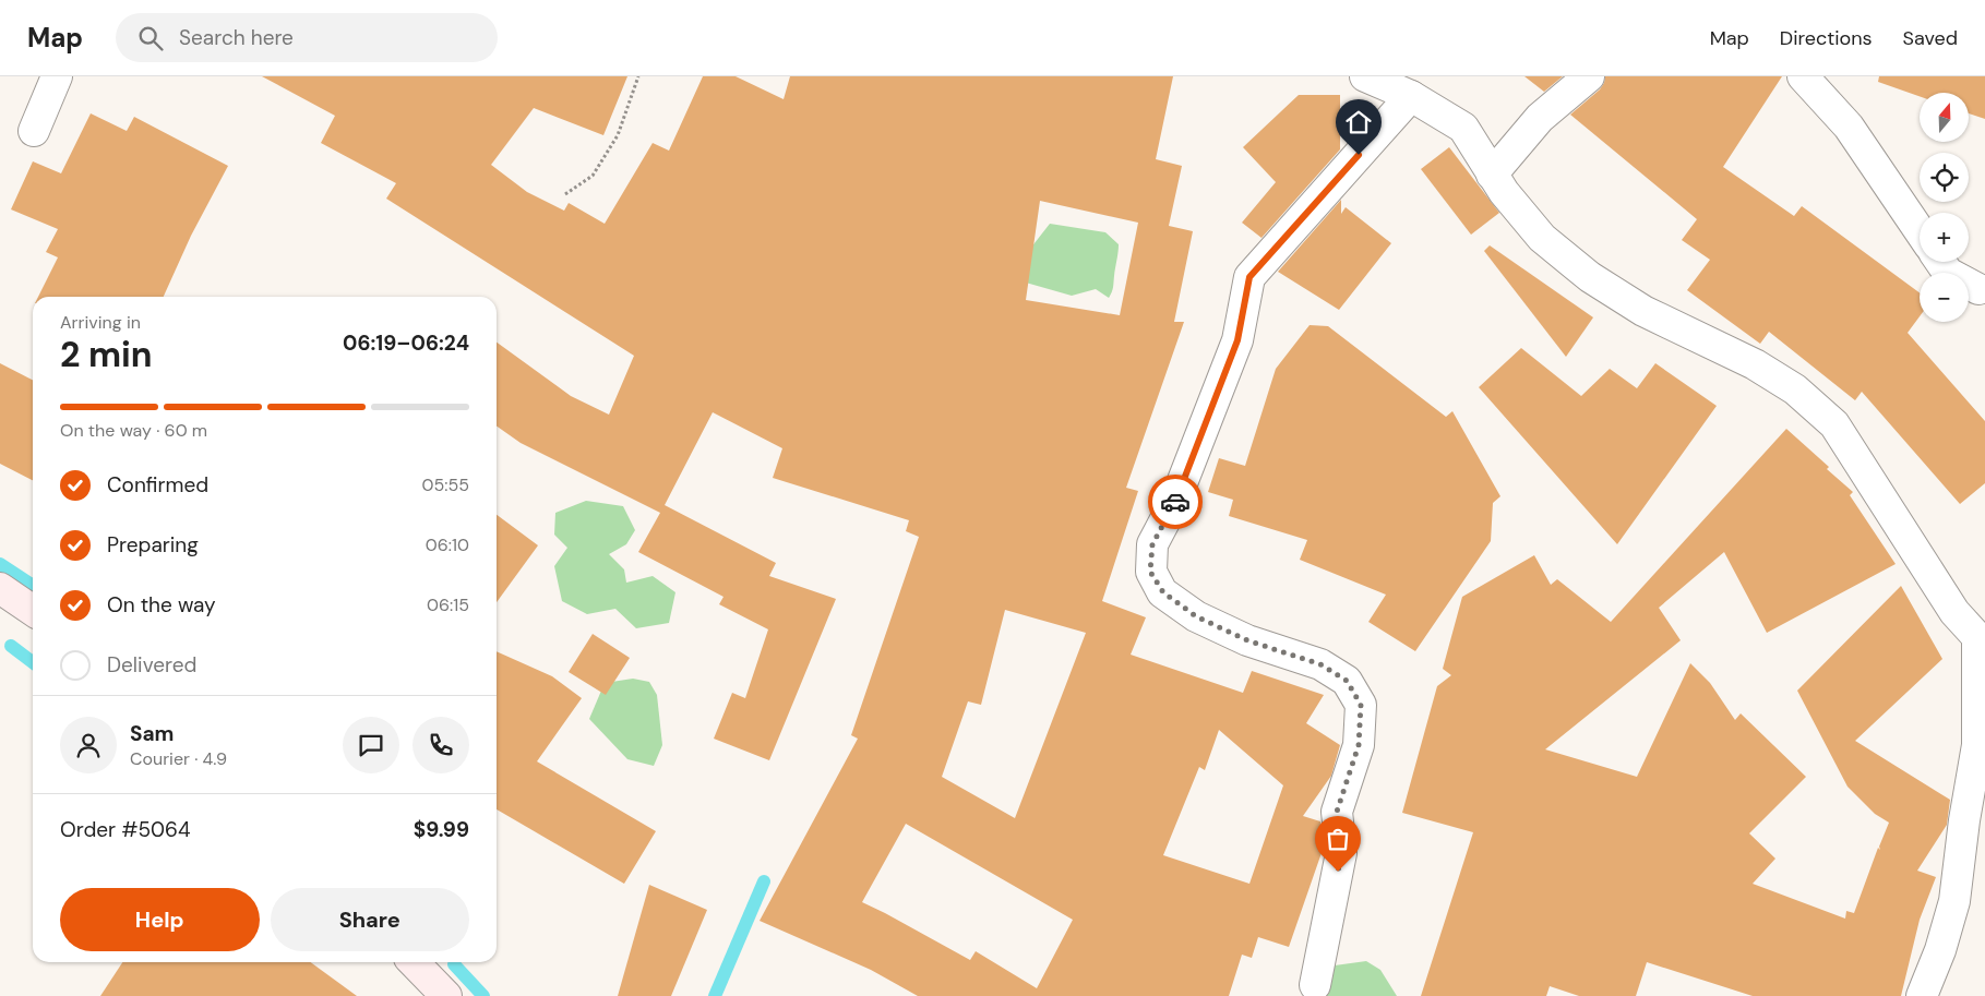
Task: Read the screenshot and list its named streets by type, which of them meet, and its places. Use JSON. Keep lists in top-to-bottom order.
{
  "north": "top",
  "page": {
    "header": "Map",
    "search": "Search here",
    "nav": ["Map", "Directions", "Saved"],
    "map_buttons": ["+", "−"],
    "heading": ["2 min", "Arriving in", "06:19–06:24"],
    "panel": [
      "Sam",
      "Courier · 4.9",
      "Order #5064",
      "$9.99"
    ],
    "bar": "On the way · 60 m",
    "list": [
      ["Confirmed", "05:55"],
      ["Preparing", "06:10"],
      ["On the way", "06:15"],
      "Delivered"
    ],
    "buttons": ["Help", "Share"]
  }
}
